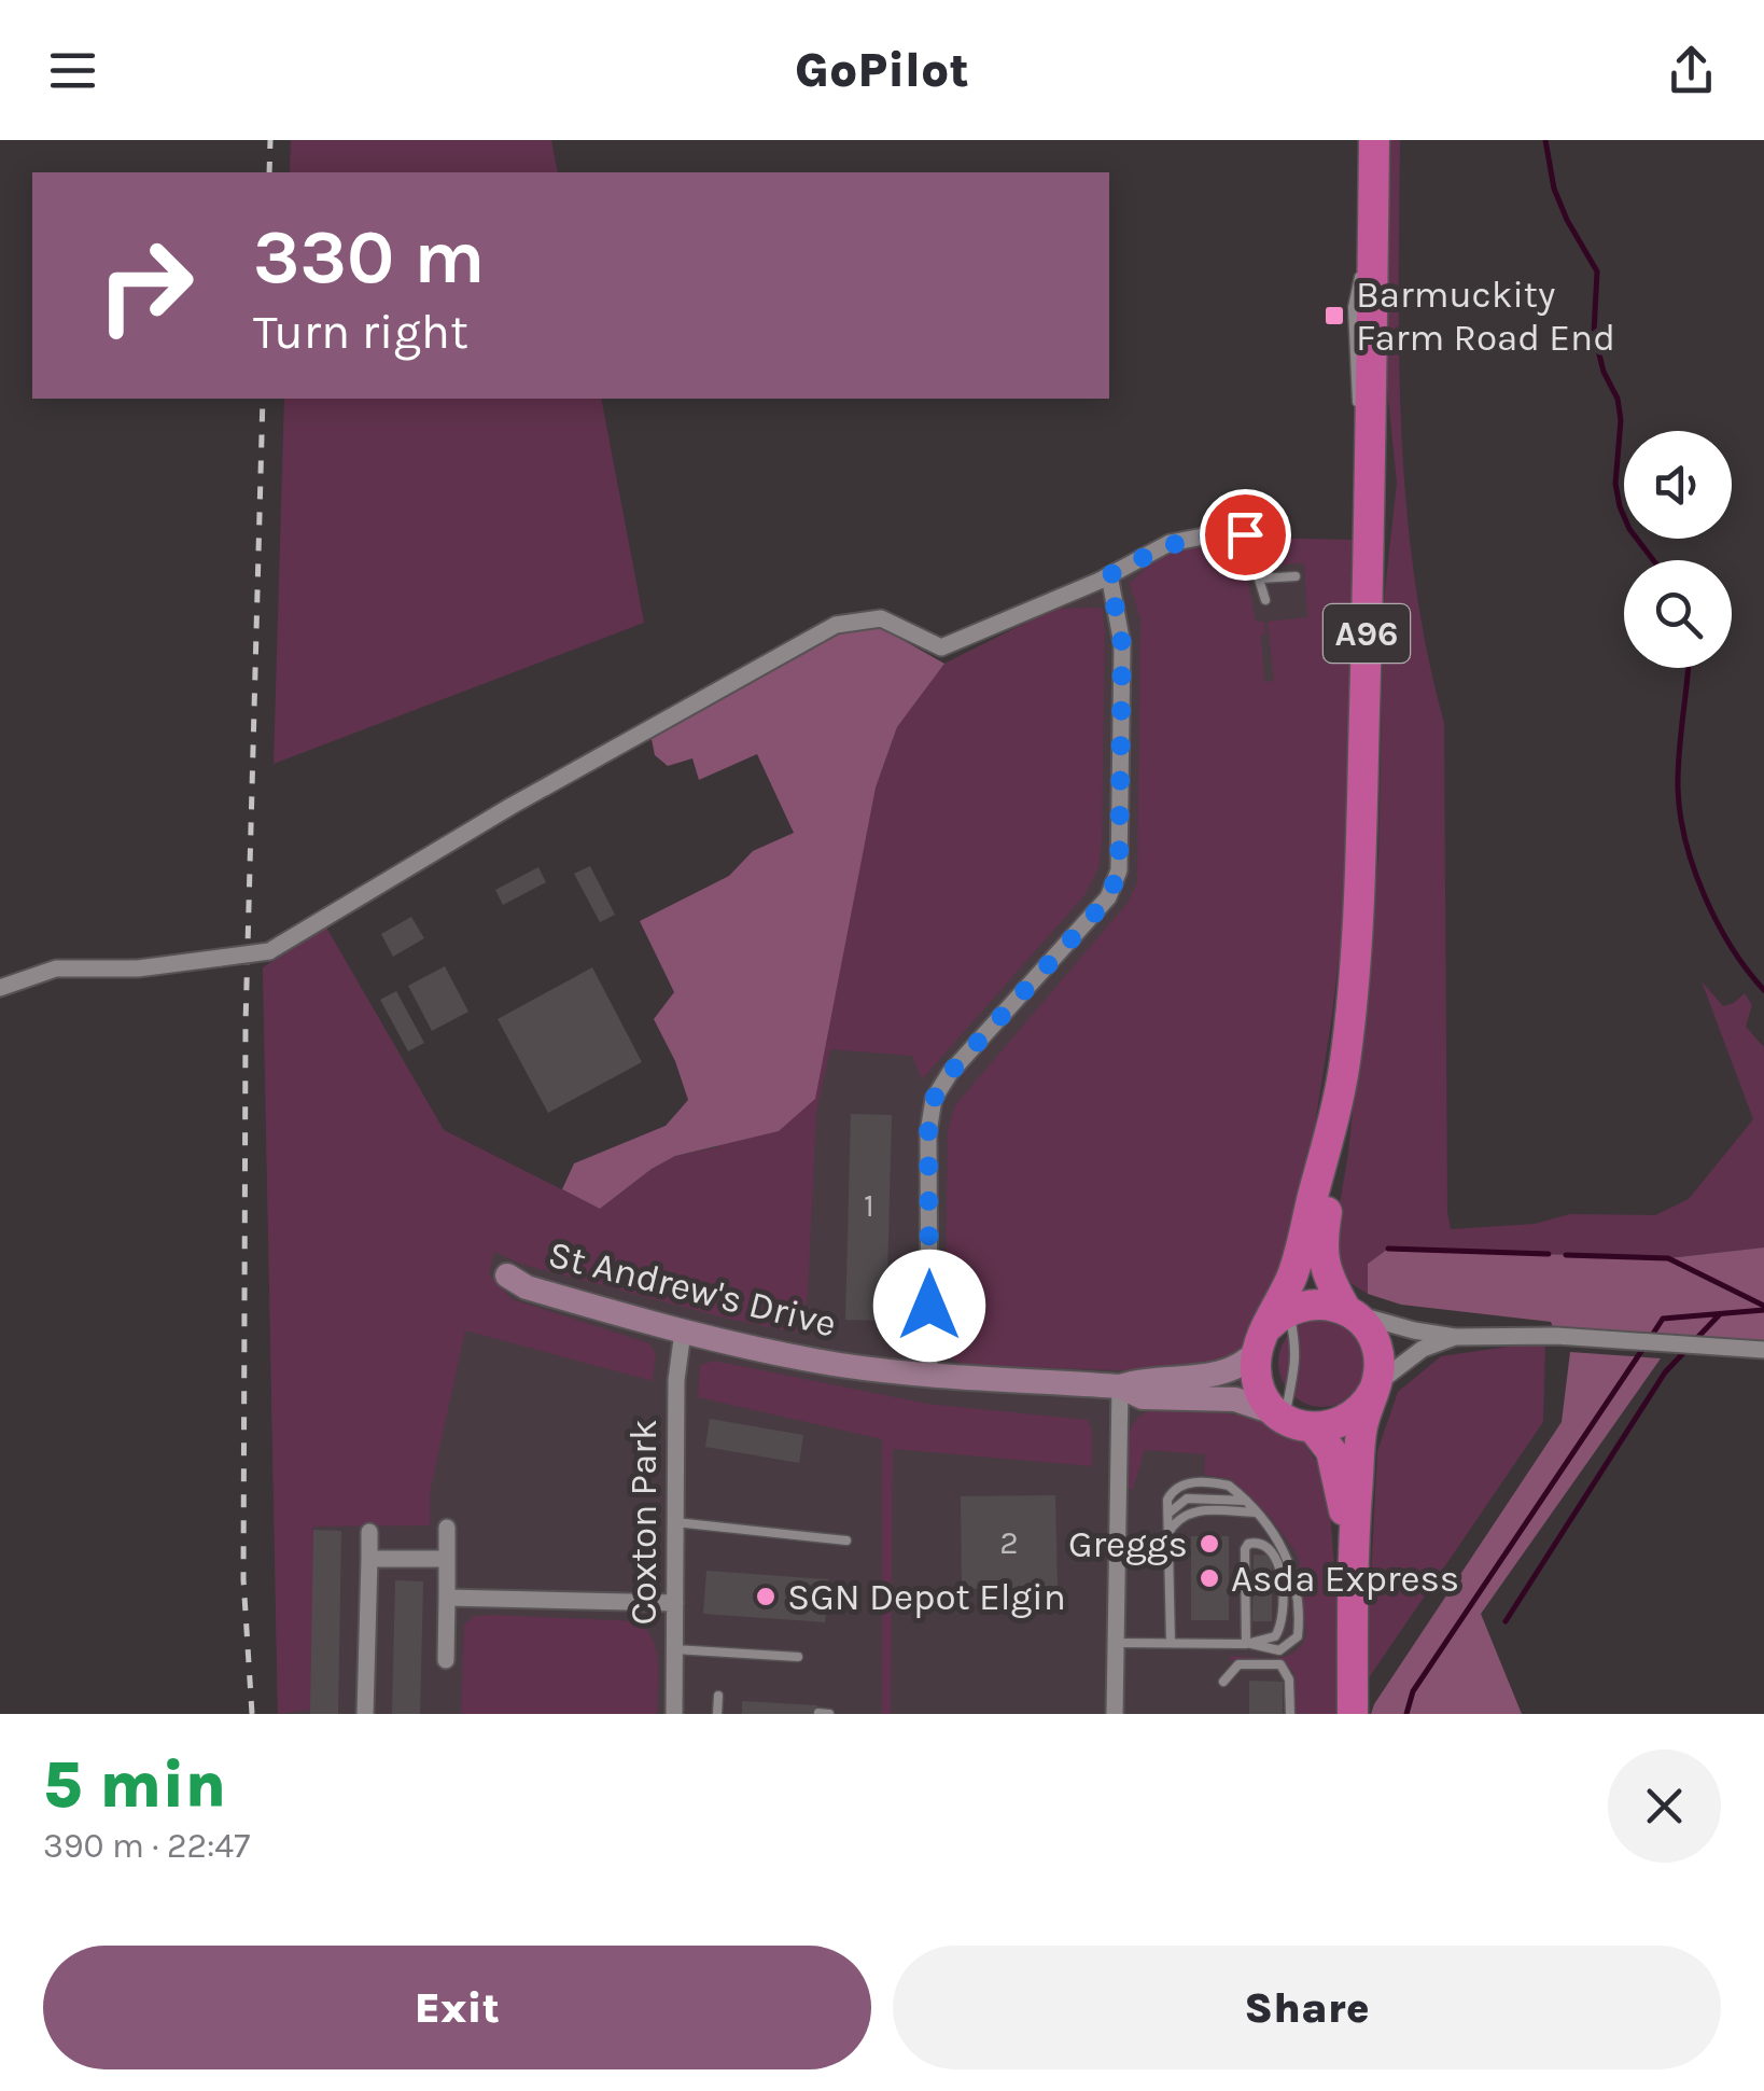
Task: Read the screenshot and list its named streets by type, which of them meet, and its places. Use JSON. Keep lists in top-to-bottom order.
{
  "streets": {
    "highway": ["A96"],
    "street": ["St Andrew's Drive", "Coxton Park"]
  },
  "crossings": [
    ["A96", "St Andrew's Drive"],
    ["St Andrew's Drive", "Coxton Park"]
  ],
  "places": {
    "transit": ["Barmuckity Farm Road End"],
    "other": ["Greggs", "Asda Express", "SGN Depot Elgin"]
  },
  "house_numbers": ["1", "2"],
  "page": {
    "header": "GoPilot",
    "turn": ["330 m", "Turn right"],
    "heading": ["5 min", "390 m · 22:47"],
    "buttons": ["Exit", "Share"]
  }
}
